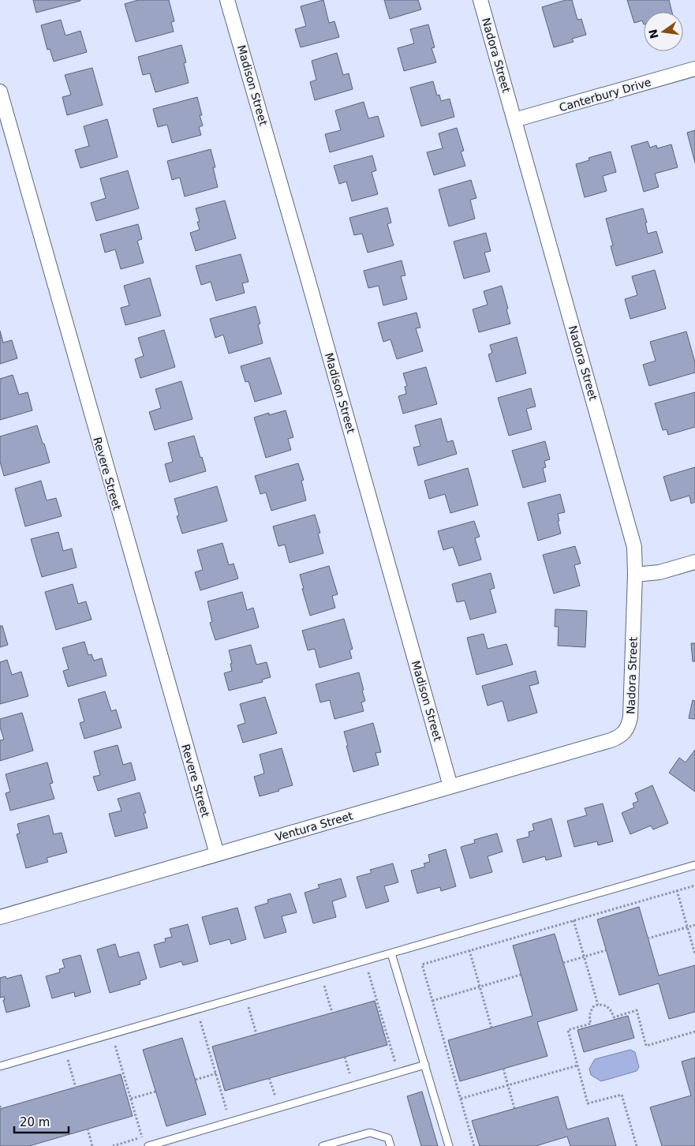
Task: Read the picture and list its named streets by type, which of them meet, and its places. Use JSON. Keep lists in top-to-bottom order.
{
  "streets": {
    "street": [
      "Nadora Street",
      "Madison Street",
      "Canterbury Drive",
      "Revere Street",
      "Ventura Street"
    ]
  },
  "crossings": [
    ["Nadora Street", "Canterbury Drive"],
    ["Nadora Street", "Ventura Street"],
    ["Madison Street", "Ventura Street"],
    ["Revere Street", "Ventura Street"]
  ],
  "scale_bar": "20 m",
  "north": "left"
}
